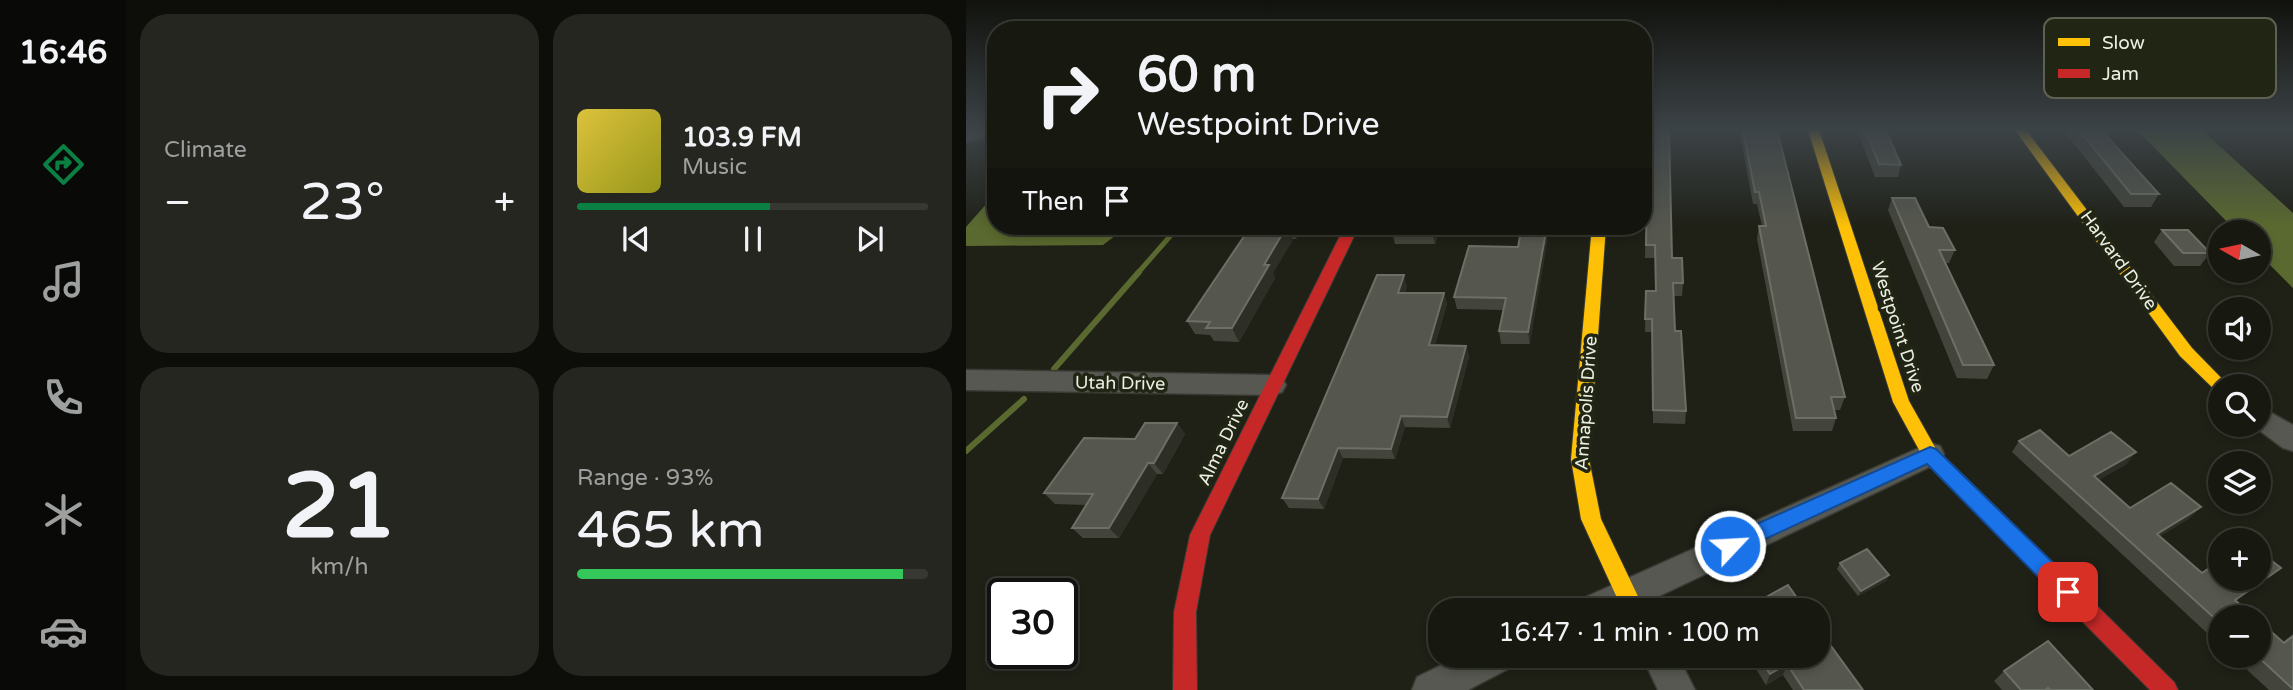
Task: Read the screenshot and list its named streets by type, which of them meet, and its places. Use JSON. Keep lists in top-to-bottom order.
{
  "streets": {
    "street": [
      "Harvard Drive",
      "Westpoint Drive",
      "Utah Drive",
      "Annapolis Drive",
      "Alma Drive"
    ]
  },
  "crossings": [
    ["Utah Drive", "Alma Drive"]
  ],
  "legend": ["Slow", "Jam"],
  "north": "left",
  "page": {
    "tabs": "16:46",
    "tile": [
      "Climate",
      ["21", "km/h"],
      ["Range · 93%", "465 km"]
    ],
    "turn": ["60 m", "Westpoint Drive"],
    "song": ["103.9 FM", "Music"],
    "then": "Then",
    "heat": ["−", "23°", "+"],
    "map_buttons": ["+", "−"],
    "limit": "30",
    "trip": "16:47 · 1 min · 100 m"
  }
}
